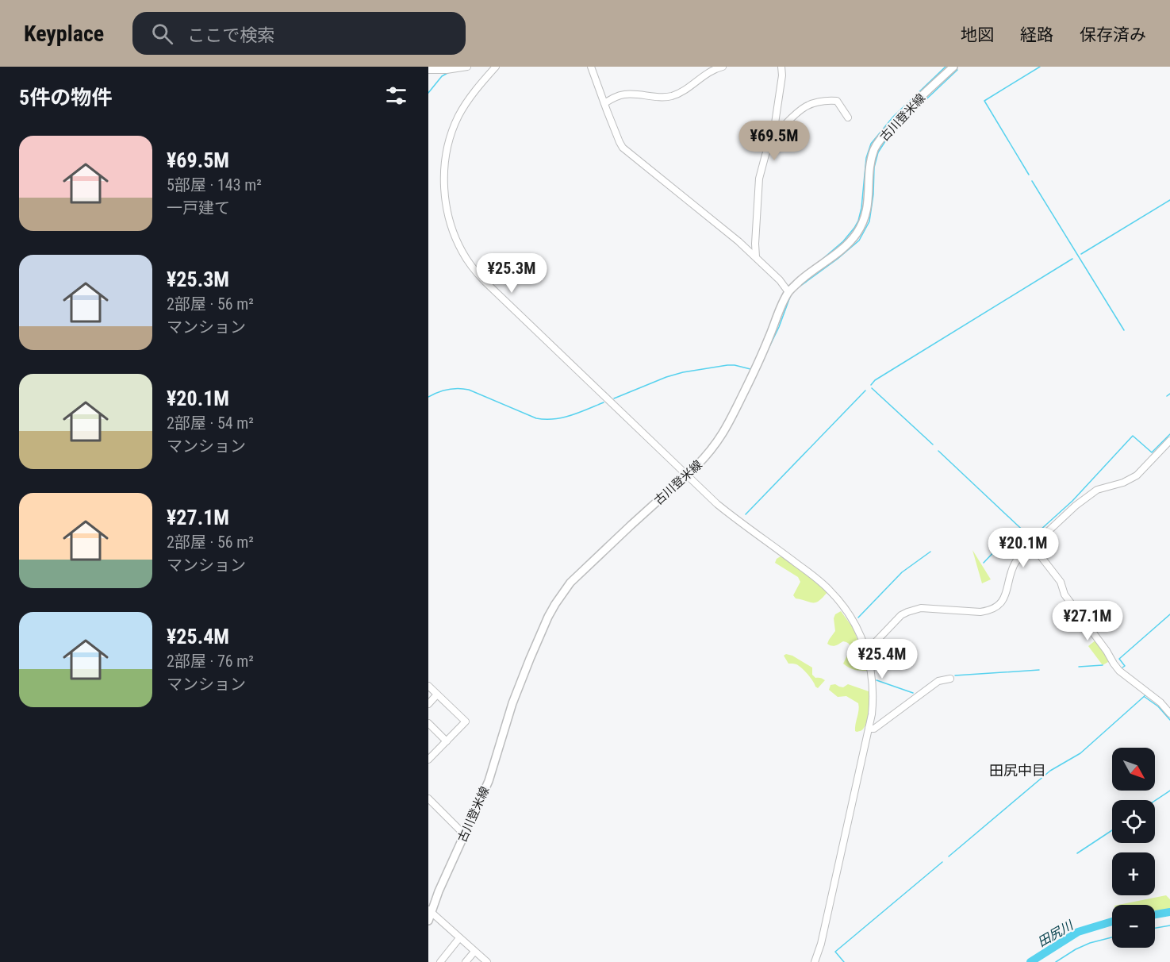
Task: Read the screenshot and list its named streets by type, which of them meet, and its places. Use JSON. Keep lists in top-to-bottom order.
{
  "streets": {
    "main road": ["古川登米線"]
  },
  "districts": ["田尻中目"],
  "water": ["田尻川"],
  "north": "bottom right",
  "page": {
    "header": "Keyplace",
    "search": "ここで検索",
    "nav": ["地図", "経路", "保存済み"],
    "heading": "5件の物件",
    "price": [
      "¥69.5M",
      "¥25.3M",
      "¥20.1M",
      "¥27.1M",
      "¥25.4M"
    ],
    "list": [
      {
        "name": "¥69.5M",
        "note": "5部屋 · 143 m² · 一戸建て"
      },
      {
        "name": "¥25.3M",
        "note": "2部屋 · 56 m² · マンション"
      },
      {
        "name": "¥20.1M",
        "note": "2部屋 · 54 m² · マンション"
      },
      {
        "name": "¥27.1M",
        "note": "2部屋 · 56 m² · マンション"
      },
      {
        "name": "¥25.4M",
        "note": "2部屋 · 76 m² · マンション"
      }
    ],
    "map_buttons": ["+", "−"]
  }
}
